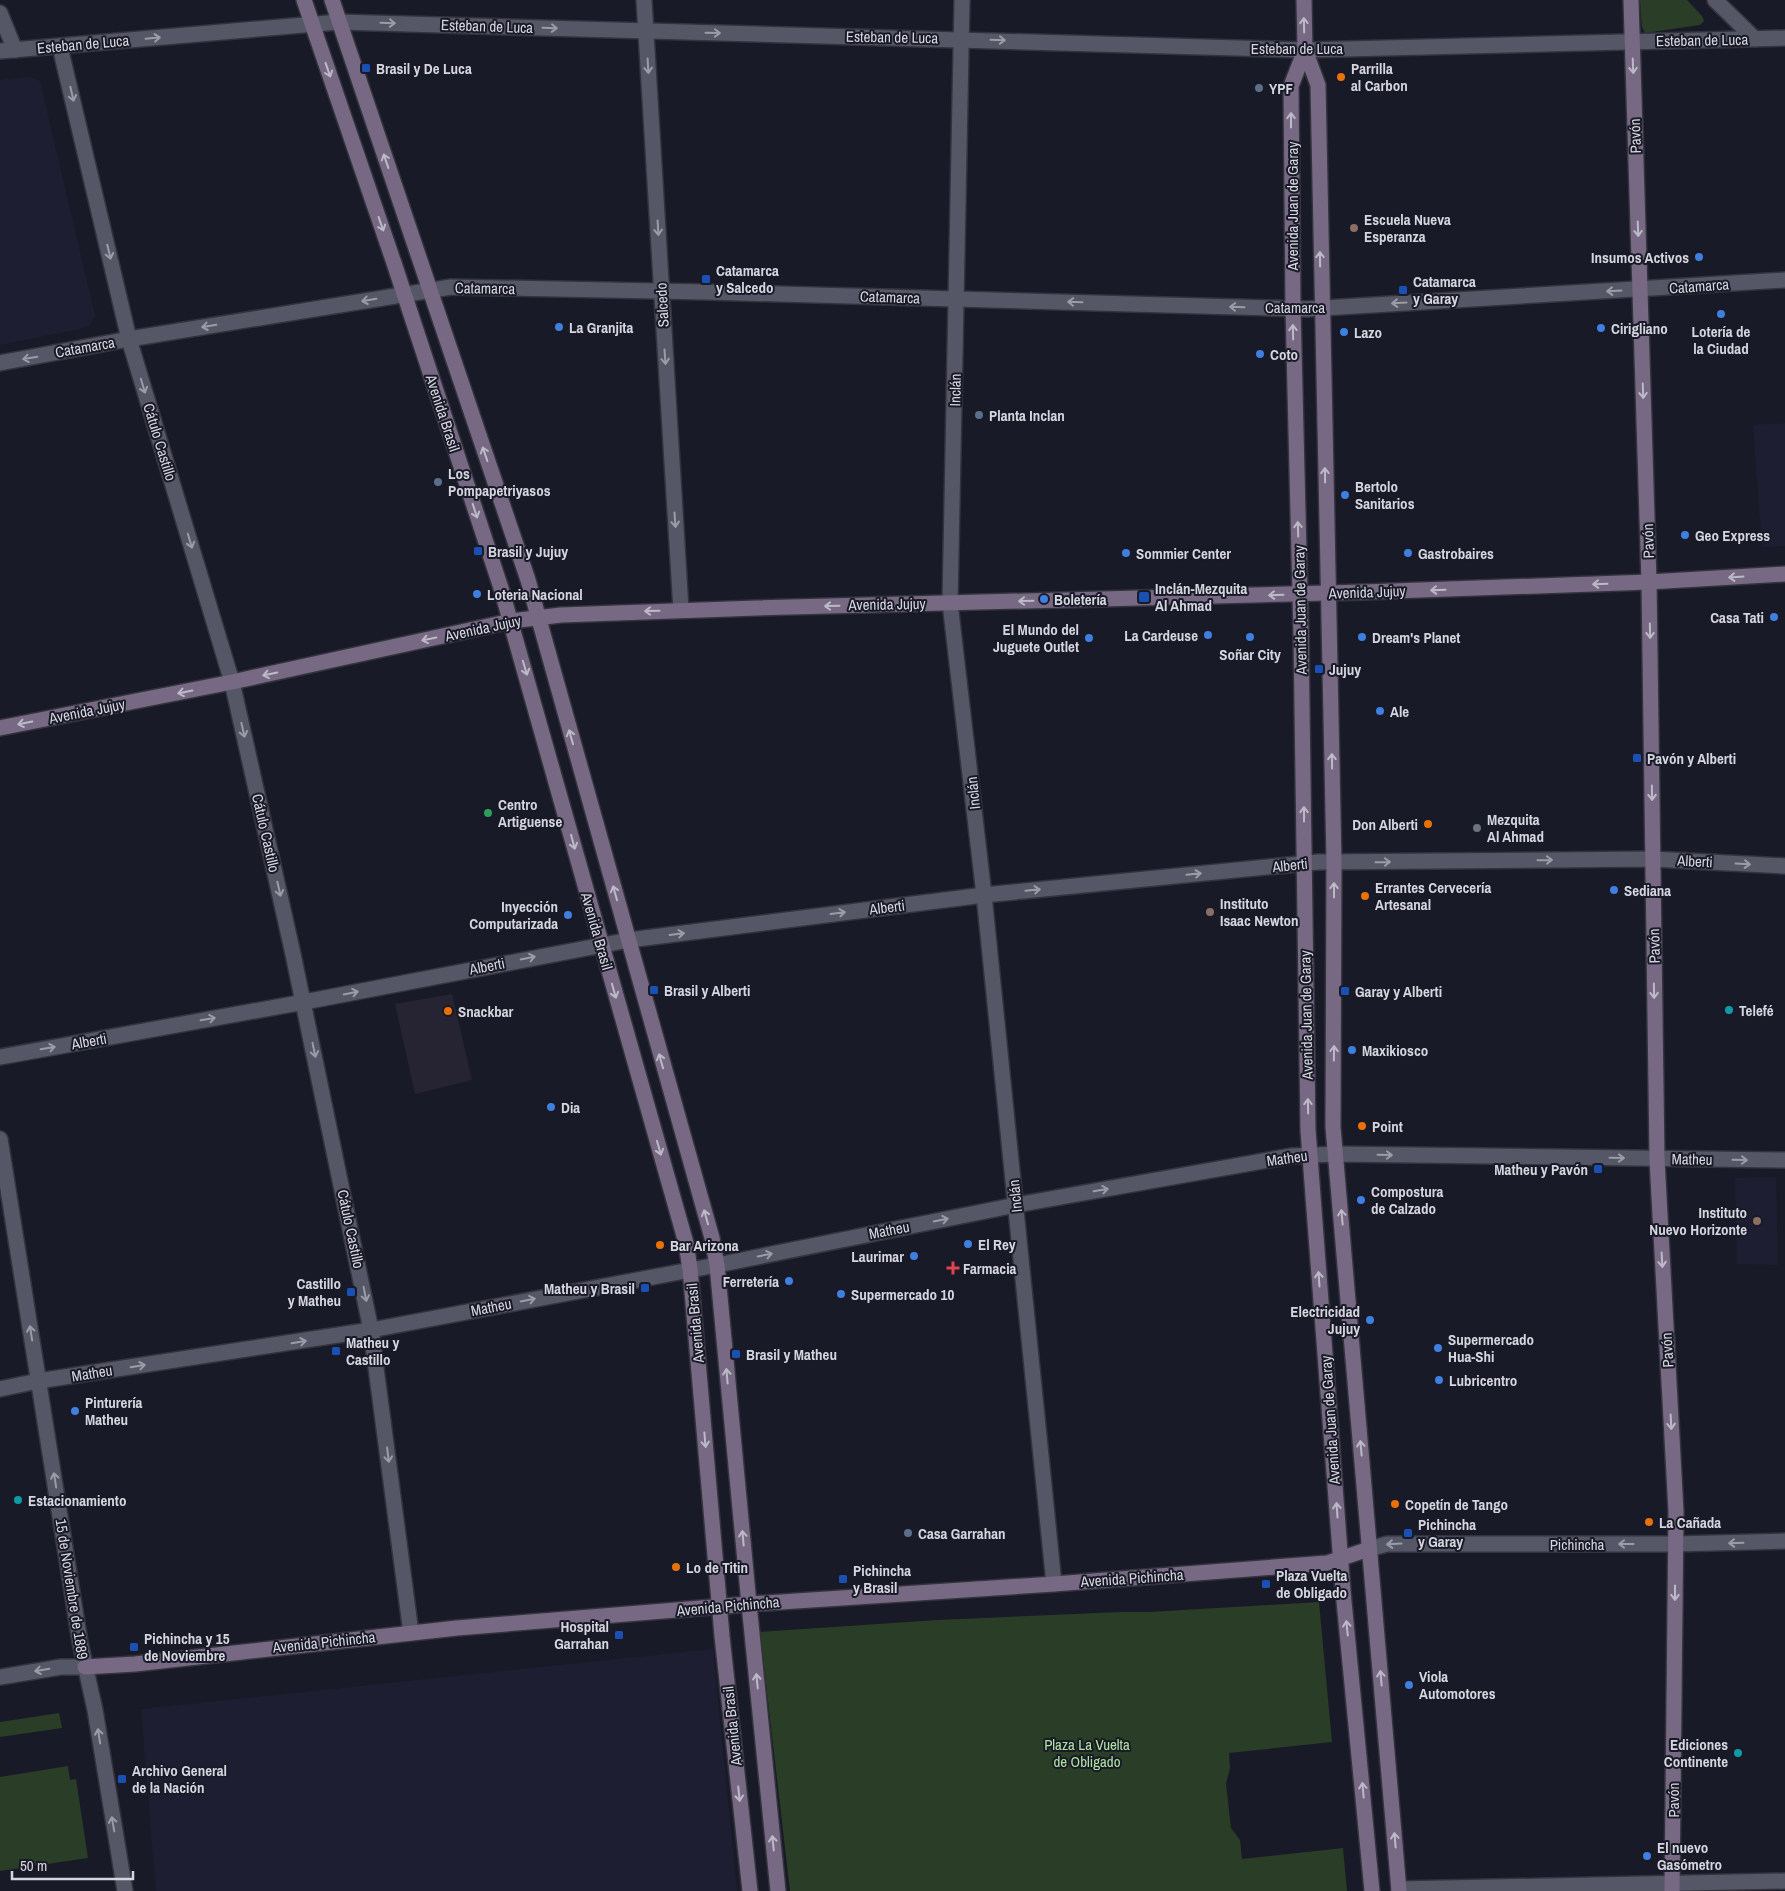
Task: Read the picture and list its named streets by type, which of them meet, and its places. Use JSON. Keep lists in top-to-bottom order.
{
  "streets": {
    "main road": [
      "Pavón",
      "Avenida Juan de Garay",
      "Avenida Brasil",
      "Avenida Jujuy",
      "Avenida Pichincha"
    ],
    "street": [
      "Esteban de Luca",
      "Catamarca",
      "Salcedo",
      "Inclán",
      "Cátulo Castillo",
      "Alberti",
      "Matheu",
      "Pichincha",
      "15 de Noviembre de 1889"
    ]
  },
  "crossings": [
    ["Esteban de Luca", "Pavón"],
    ["Esteban de Luca", "Avenida Juan de Garay"],
    ["Esteban de Luca", "Salcedo"],
    ["Esteban de Luca", "Inclán"],
    ["Esteban de Luca", "Avenida Brasil"],
    ["Esteban de Luca", "Cátulo Castillo"],
    ["Pavón", "Catamarca"],
    ["Pavón", "Avenida Jujuy"],
    ["Pavón", "Alberti"],
    ["Pavón", "Matheu"],
    ["Pavón", "Pichincha"],
    ["Avenida Juan de Garay", "Catamarca"],
    ["Avenida Juan de Garay", "Avenida Jujuy"],
    ["Avenida Juan de Garay", "Alberti"],
    ["Avenida Juan de Garay", "Matheu"],
    ["Avenida Juan de Garay", "Pichincha"],
    ["Avenida Juan de Garay", "Avenida Pichincha"],
    ["Catamarca", "Salcedo"],
    ["Catamarca", "Inclán"],
    ["Catamarca", "Avenida Brasil"],
    ["Catamarca", "Cátulo Castillo"],
    ["Salcedo", "Avenida Jujuy"],
    ["Inclán", "Avenida Jujuy"],
    ["Inclán", "Alberti"],
    ["Inclán", "Matheu"],
    ["Inclán", "Avenida Pichincha"],
    ["Avenida Brasil", "Avenida Jujuy"],
    ["Avenida Brasil", "Alberti"],
    ["Avenida Brasil", "Matheu"],
    ["Avenida Brasil", "Avenida Pichincha"],
    ["Cátulo Castillo", "Avenida Jujuy"],
    ["Cátulo Castillo", "Alberti"],
    ["Cátulo Castillo", "Matheu"],
    ["Cátulo Castillo", "Avenida Pichincha"],
    ["Matheu", "15 de Noviembre de 1889"],
    ["Pichincha", "Avenida Pichincha"],
    ["Avenida Pichincha", "15 de Noviembre de 1889"]
  ],
  "one_way": [
    "Esteban de Luca",
    "Pavón",
    "Avenida Juan de Garay",
    "Catamarca",
    "Salcedo",
    "Cátulo Castillo",
    "Avenida Jujuy",
    "Alberti",
    "Matheu",
    "Pichincha",
    "15 de Noviembre de 1889"
  ],
  "parks": ["Plaza La Vuelta de Obligado"],
  "places": {
    "transit": [
      "Brasil y De Luca",
      "Catamarca y Salcedo",
      "Catamarca y Garay",
      "Brasil y Jujuy",
      "Inclán-Mezquita Al Ahmad",
      "Jujuy",
      "Pavón y Alberti",
      "Brasil y Alberti",
      "Garay y Alberti",
      "Matheu y Pavón",
      "Matheu y Brasil",
      "Castillo y Matheu",
      "Matheu y Castillo",
      "Brasil y Matheu",
      "Pichincha y Garay",
      "Pichincha y Brasil",
      "Plaza Vuelta de Obligado",
      "Hospital Garrahan",
      "Pichincha y 15 de Noviembre",
      "Archivo General de la Nación"
    ],
    "other": [
      "Parrilla al Carbon",
      "YPF",
      "Escuela Nueva Esperanza",
      "Insumos Activos",
      "Lotería de la Ciudad",
      "La Granjita",
      "Cirigliano",
      "Lazo",
      "Coto",
      "Planta Inclan",
      "Los Pompapetriyasos",
      "Bertolo Sanitarios",
      "Geo Express",
      "Sommier Center",
      "Gastrobaires",
      "Loteria Nacional",
      "Boletería",
      "Casa Tati",
      "La Cardeuse",
      "Soñar City",
      "Dream's Planet",
      "El Mundo del Juguete Outlet",
      "Ale",
      "Centro Artiguense",
      "Don Alberti",
      "Mezquita Al Ahmad",
      "Sediana",
      "Errantes Cervecería Artesanal",
      "Instituto Isaac Newton",
      "Inyección Computarizada",
      "Telefé",
      "Snackbar",
      "Maxikiosco",
      "Dia",
      "Point",
      "Compostura de Calzado",
      "Instituto Nuevo Horizonte",
      "El Rey",
      "Bar Arizona",
      "Laurimar",
      "Ferretería",
      "Supermercado 10",
      "Electricidad Jujuy",
      "Supermercado Hua-Shi",
      "Lubricentro",
      "Pinturería Matheu",
      "Estacionamiento",
      "Copetín de Tango",
      "La Cañada",
      "Casa Garrahan",
      "Lo de Titin",
      "Viola Automotores",
      "Ediciones Continente",
      "El nuevo Gasómetro"
    ],
    "health": ["Farmacia"]
  },
  "scale_bar": "50 m"
}
